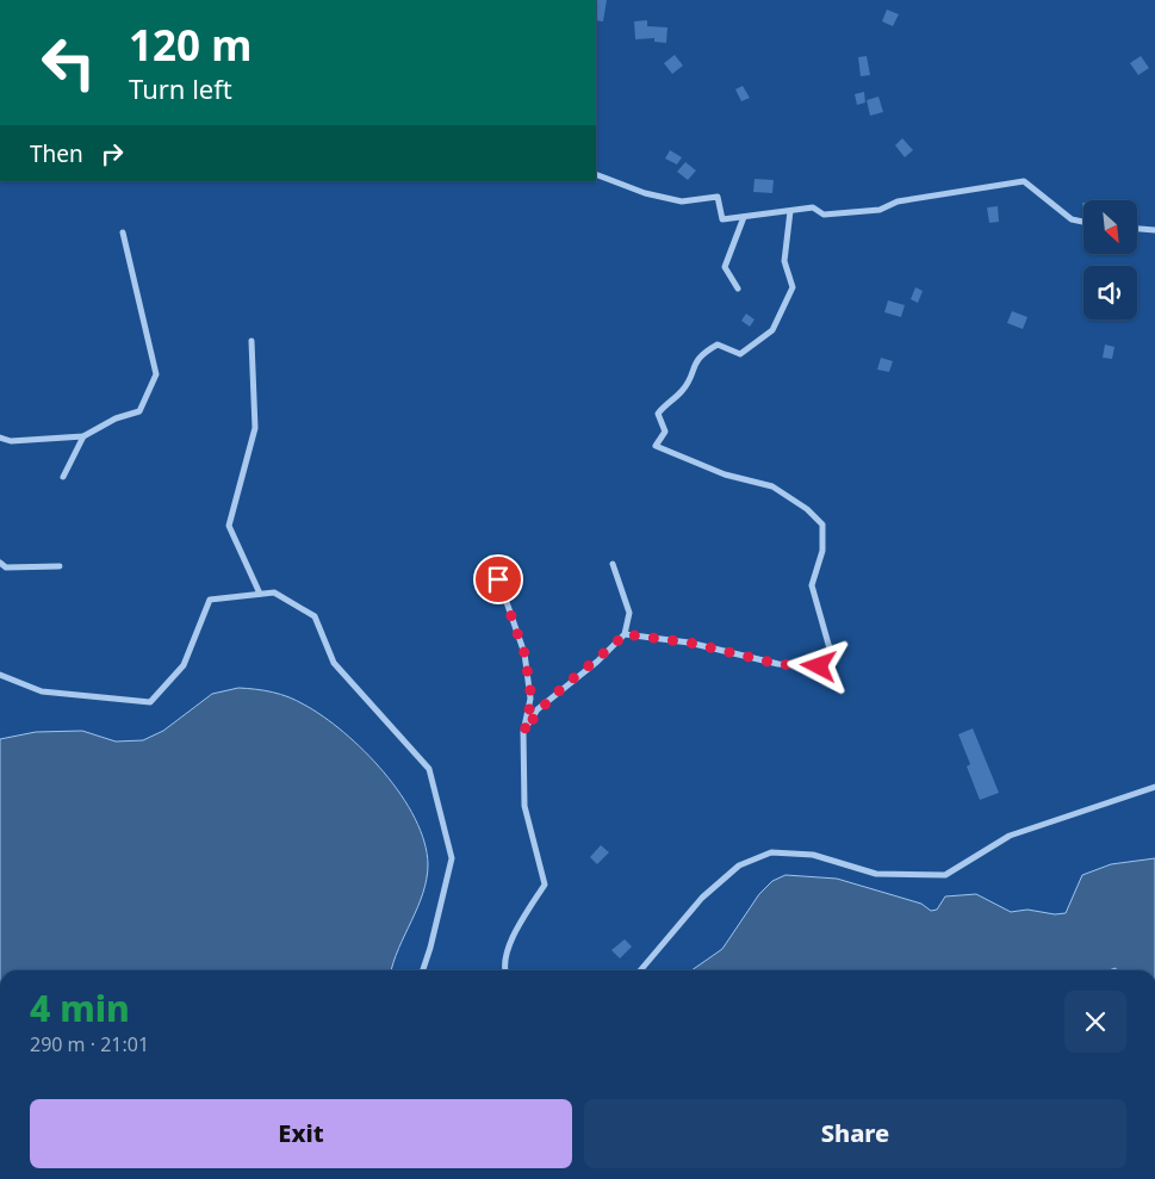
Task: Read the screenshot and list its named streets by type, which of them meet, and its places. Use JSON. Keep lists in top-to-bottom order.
{
  "north": "bottom right",
  "page": {
    "turn": ["120 m", "Turn left"],
    "then": "Then",
    "heading": ["4 min", "290 m · 21:01"],
    "buttons": ["Exit", "Share"]
  }
}
